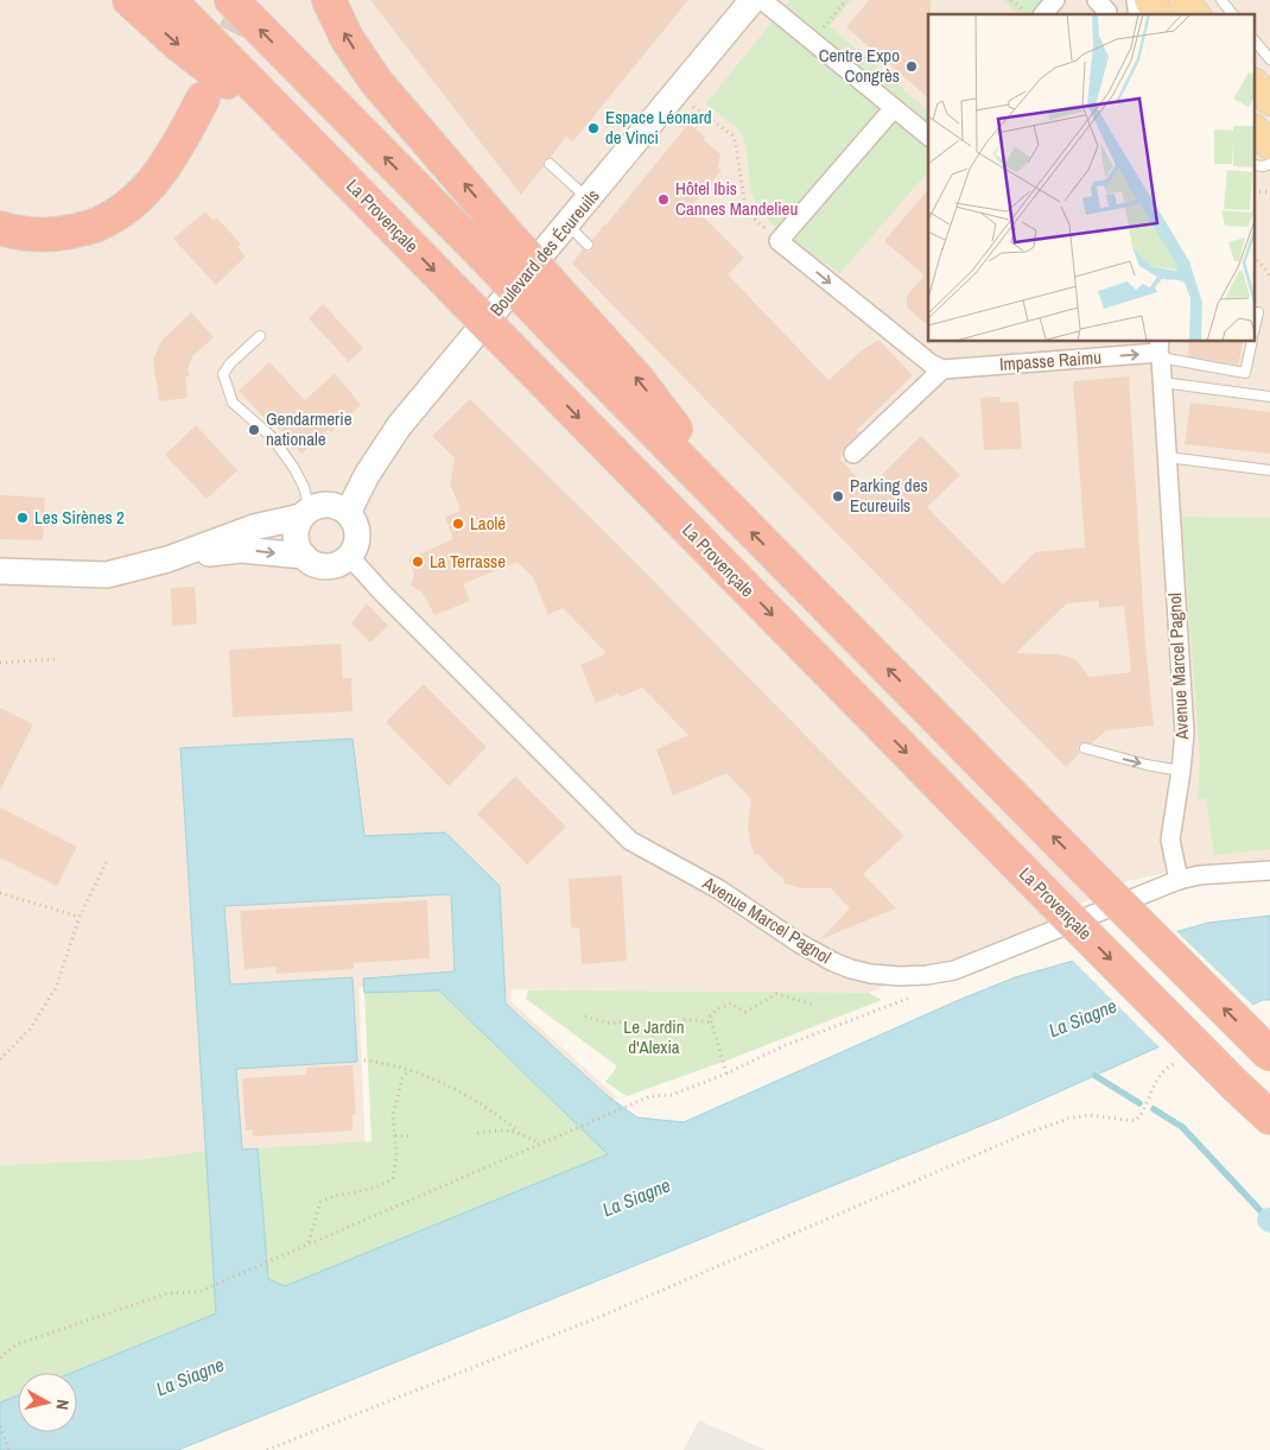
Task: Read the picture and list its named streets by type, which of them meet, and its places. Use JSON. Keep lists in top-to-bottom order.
{
  "streets": {
    "highway": ["La Provençale"],
    "street": ["Boulevard des Écureuils", "Impasse Raimu", "Avenue Marcel Pagnol"]
  },
  "crossings": [
    ["Boulevard des Écureuils", "Avenue Marcel Pagnol"],
    ["Impasse Raimu", "Avenue Marcel Pagnol"]
  ],
  "one_way": ["Impasse Raimu"],
  "water": ["La Siagne"],
  "parks": ["Le Jardin d'Alexia"],
  "places": [
    "Centre Expo Congrès",
    "Espace Léonard de Vinci",
    "Hôtel Ibis Cannes Mandelieu",
    "Gendarmerie nationale",
    "Parking des Ecureuils",
    "Les Sirènes 2",
    "Laolé",
    "La Terrasse"
  ],
  "north": "right"
}
